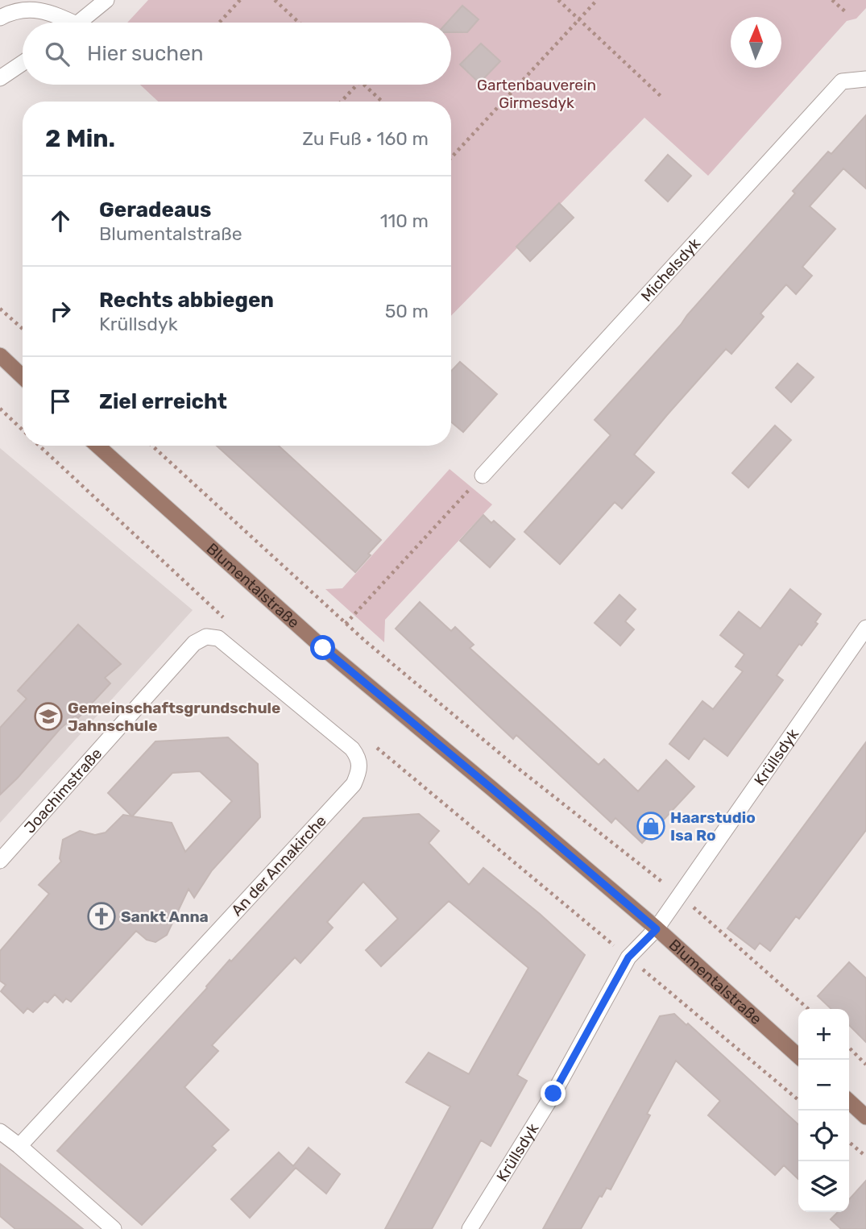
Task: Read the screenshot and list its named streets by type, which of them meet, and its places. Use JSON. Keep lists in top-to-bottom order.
{
  "streets": {
    "main road": ["Blumentalstraße"],
    "street": [
      "Michelsdyk",
      "Krüllsdyk",
      "Joachimstraße",
      "An der Annakirche"
    ]
  },
  "crossings": [
    ["Blumentalstraße", "Krüllsdyk"],
    ["Joachimstraße", "An der Annakirche"]
  ],
  "parks": ["Gartenbauverein Girmesdyk"],
  "places": {
    "school or university": ["Gemeinschaftsgrundschule Jahnschule"],
    "shop": ["Haarstudio Isa Ro"],
    "church": ["Sankt Anna"]
  },
  "north": "top",
  "page": {
    "search": "Hier suchen",
    "heading": ["2 Min.", "Zu Fuß · 160 m"],
    "list": [
      ["Geradeaus", "Blumentalstraße", "110 m"],
      ["Rechts abbiegen", "Krüllsdyk", "50 m"],
      "Ziel erreicht"
    ],
    "map_buttons": ["+", "−"]
  }
}
